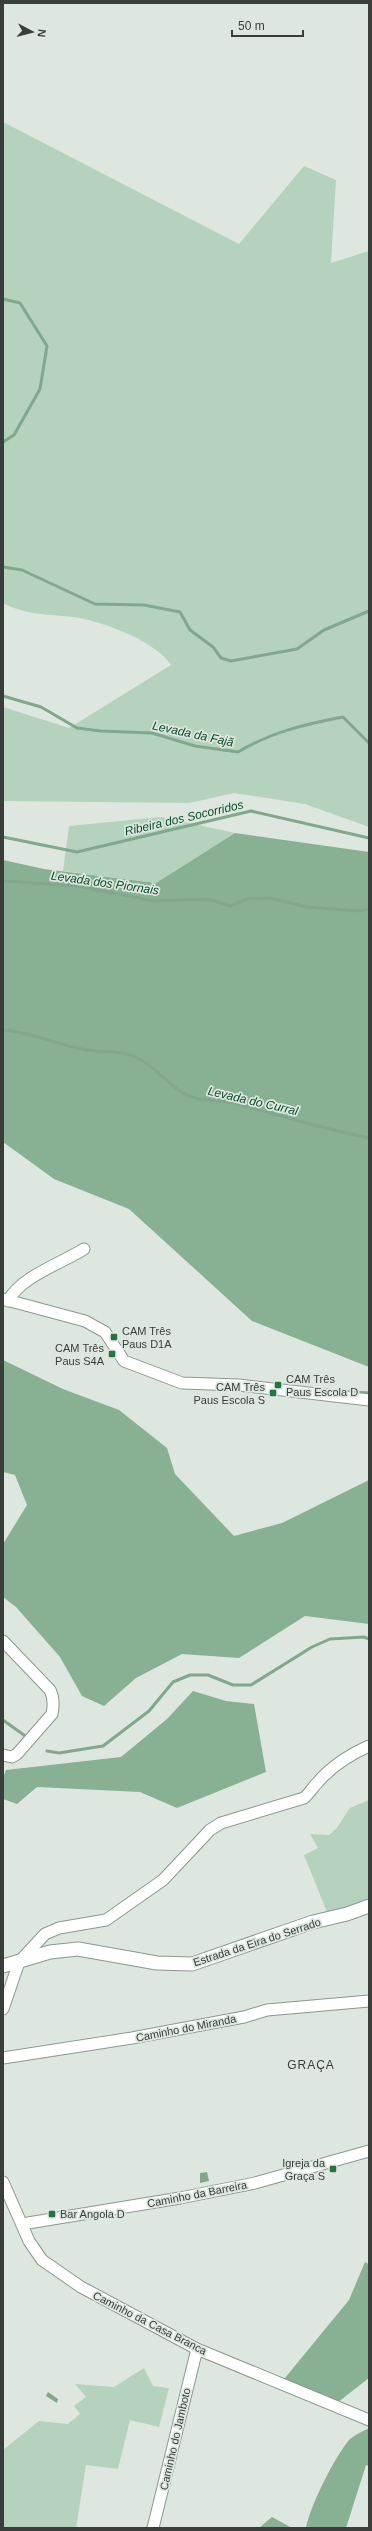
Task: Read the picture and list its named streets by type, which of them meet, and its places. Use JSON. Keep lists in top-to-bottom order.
{
  "streets": {
    "main road": ["Estrada da Eira do Serrado"],
    "street": [
      "Caminho do Miranda",
      "Caminho da Barreira",
      "Caminho da Casa Branca",
      "Caminho do Jamboto"
    ]
  },
  "crossings": [
    ["Caminho da Barreira", "Caminho da Casa Branca"],
    ["Caminho da Casa Branca", "Caminho do Jamboto"]
  ],
  "districts": ["GRAÇA"],
  "water": [
    "Levada da Fajã",
    "Ribeira dos Socorridos",
    "Levada dos Piornais",
    "Levada do Curral"
  ],
  "places": {
    "transit": [
      "CAM Três Paus D1A",
      "CAM Três Paus S4A",
      "CAM Três Paus Escola D",
      "CAM Três Paus Escola S",
      "Igreja da Graça S",
      "Bar Angola D"
    ]
  },
  "scale_bar": "50 m",
  "north": "right"
}
